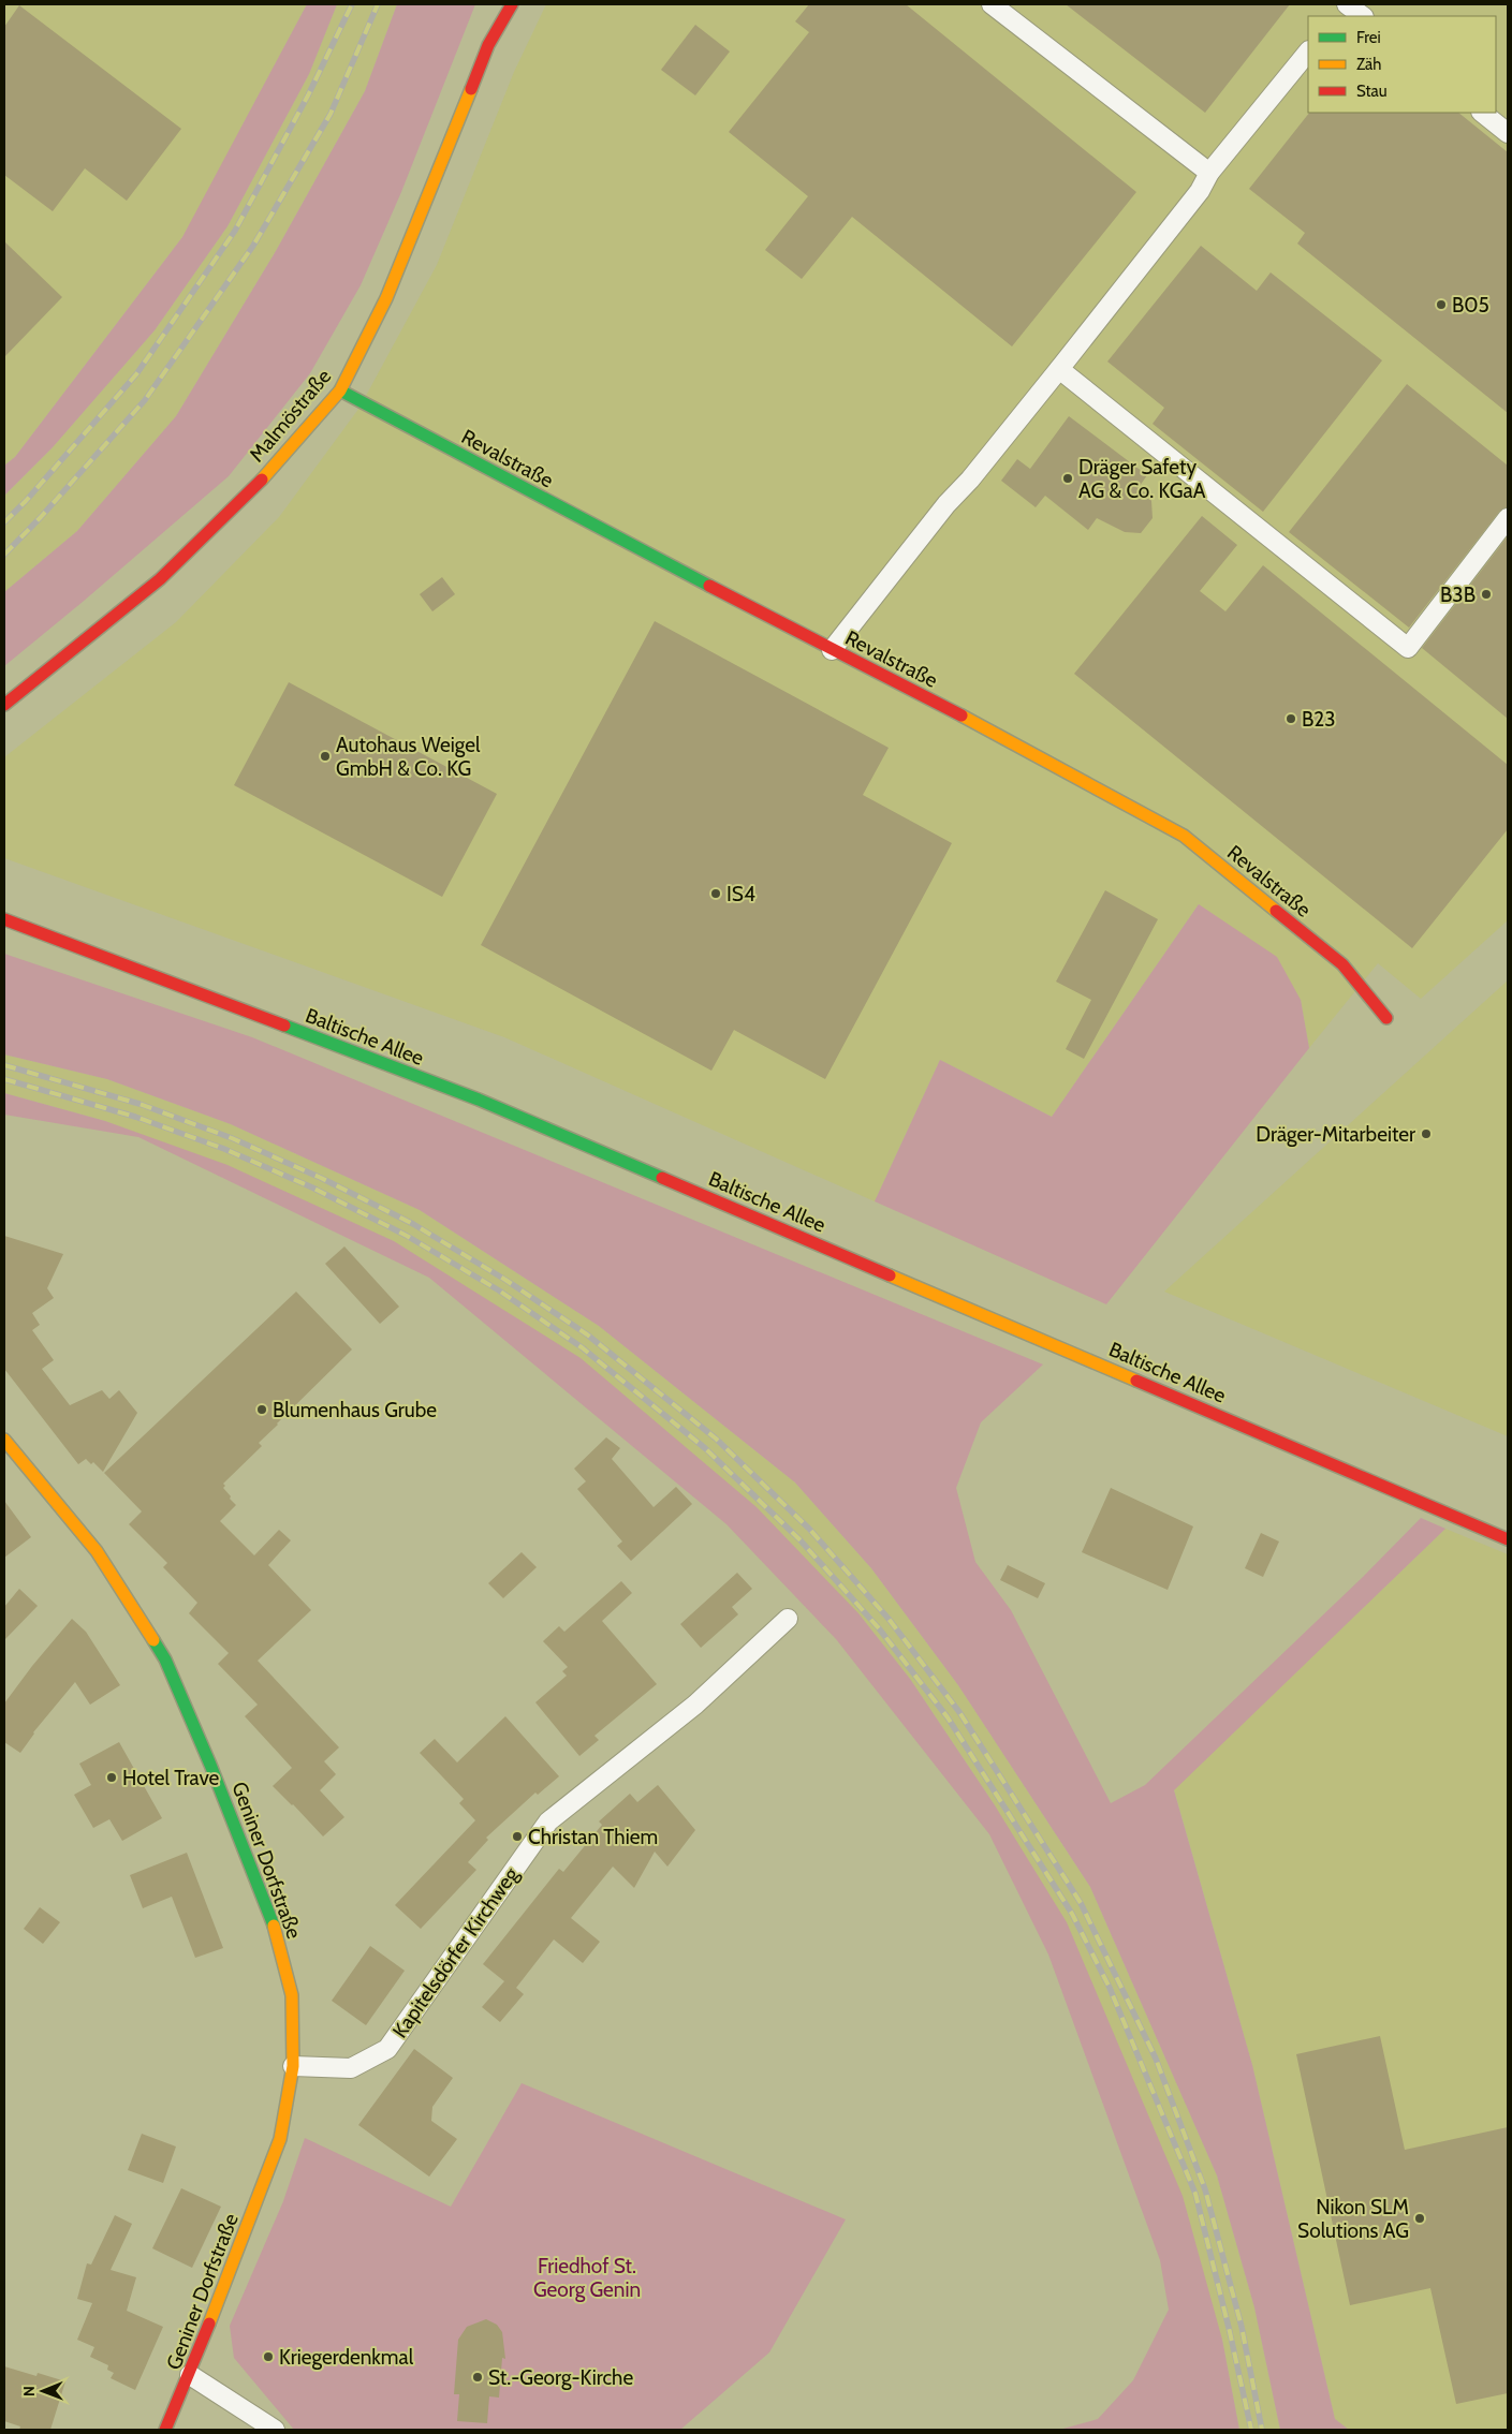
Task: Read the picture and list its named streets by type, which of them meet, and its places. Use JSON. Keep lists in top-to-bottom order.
{
  "streets": {
    "main road": [
      "Malmöstraße",
      "Revalstraße",
      "Baltische Allee",
      "Geniner Dorfstraße"
    ],
    "street": ["Kapitelsdörfer Kirchweg"]
  },
  "crossings": [
    ["Malmöstraße", "Revalstraße"],
    ["Geniner Dorfstraße", "Kapitelsdörfer Kirchweg"]
  ],
  "parks": ["Friedhof St. Georg Genin"],
  "places": [
    "B05",
    "Dräger Safety AG & Co. KGaA",
    "B3B",
    "B23",
    "Autohaus Weigel GmbH & Co. KG",
    "IS4",
    "Dräger-Mitarbeiter",
    "Blumenhaus Grube",
    "Hotel Trave",
    "Christan Thiem",
    "Nikon SLM Solutions AG",
    "Kriegerdenkmal",
    "St.-Georg-Kirche"
  ],
  "legend": ["Frei", "Zäh", "Stau"],
  "north": "left"
}
